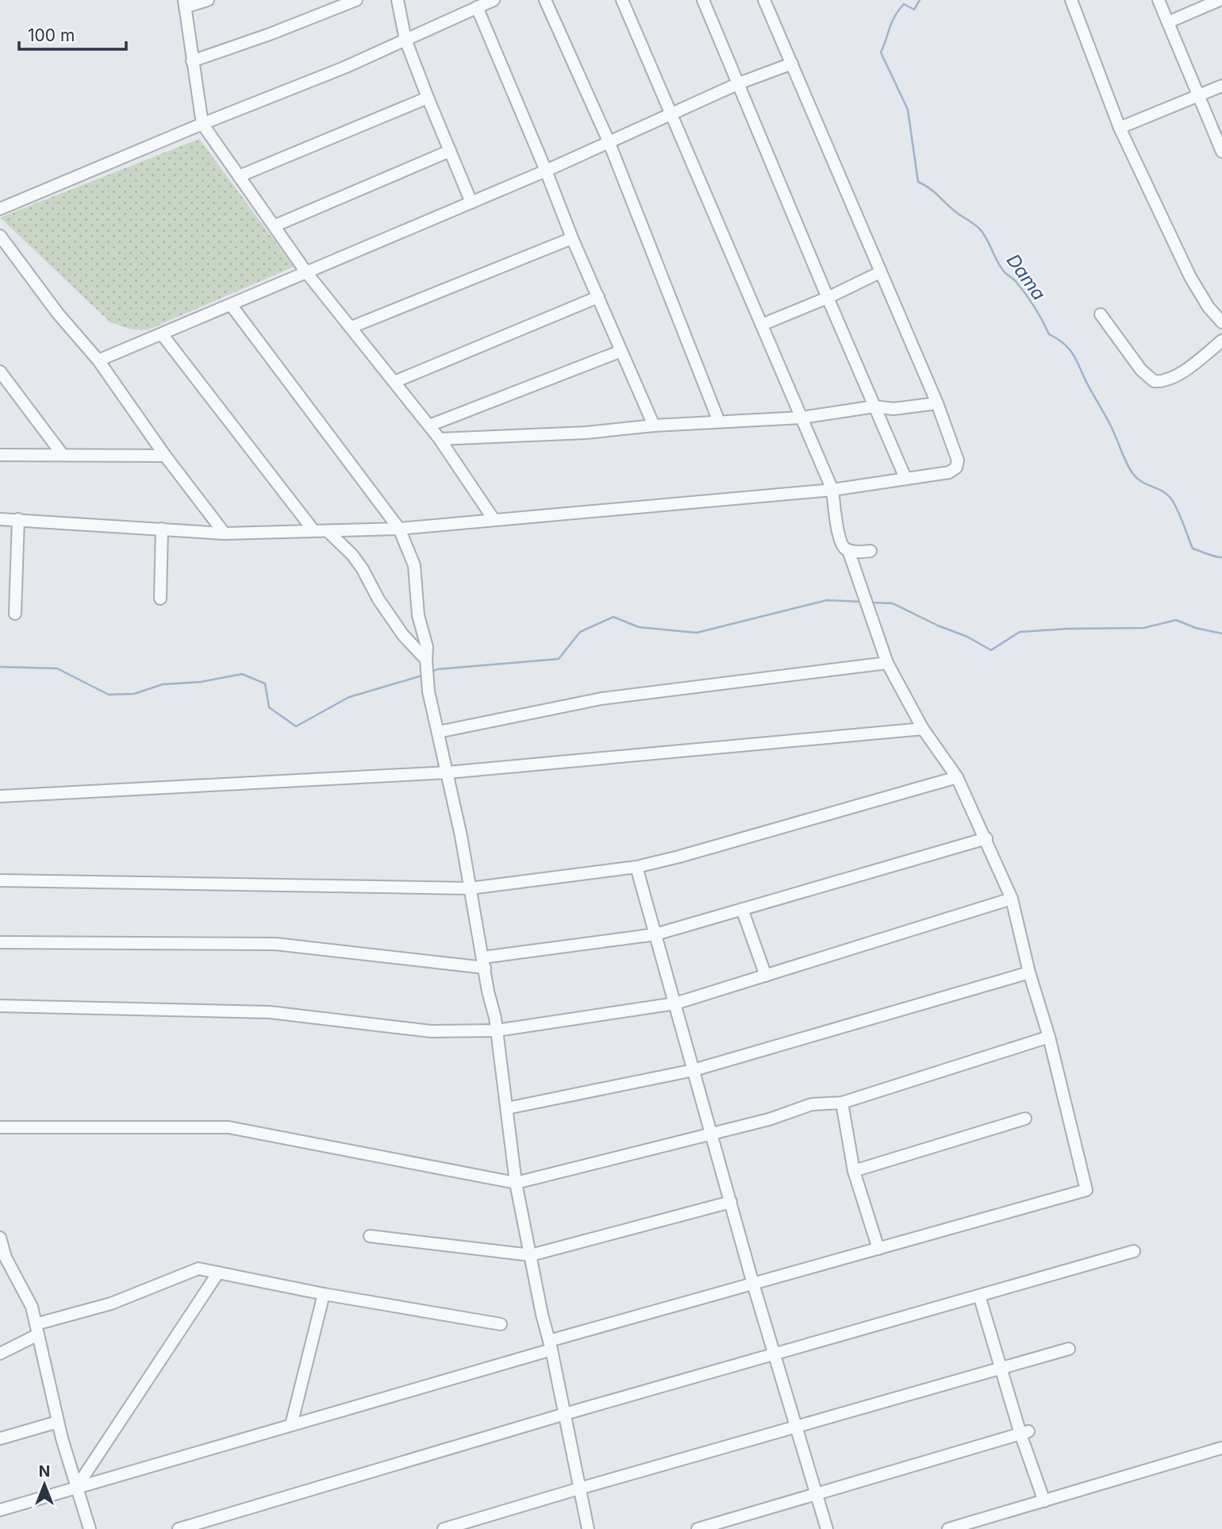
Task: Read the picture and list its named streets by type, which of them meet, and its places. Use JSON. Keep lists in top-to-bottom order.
{
  "water": ["Dama"],
  "scale_bar": "100 m",
  "north": "top"
}
